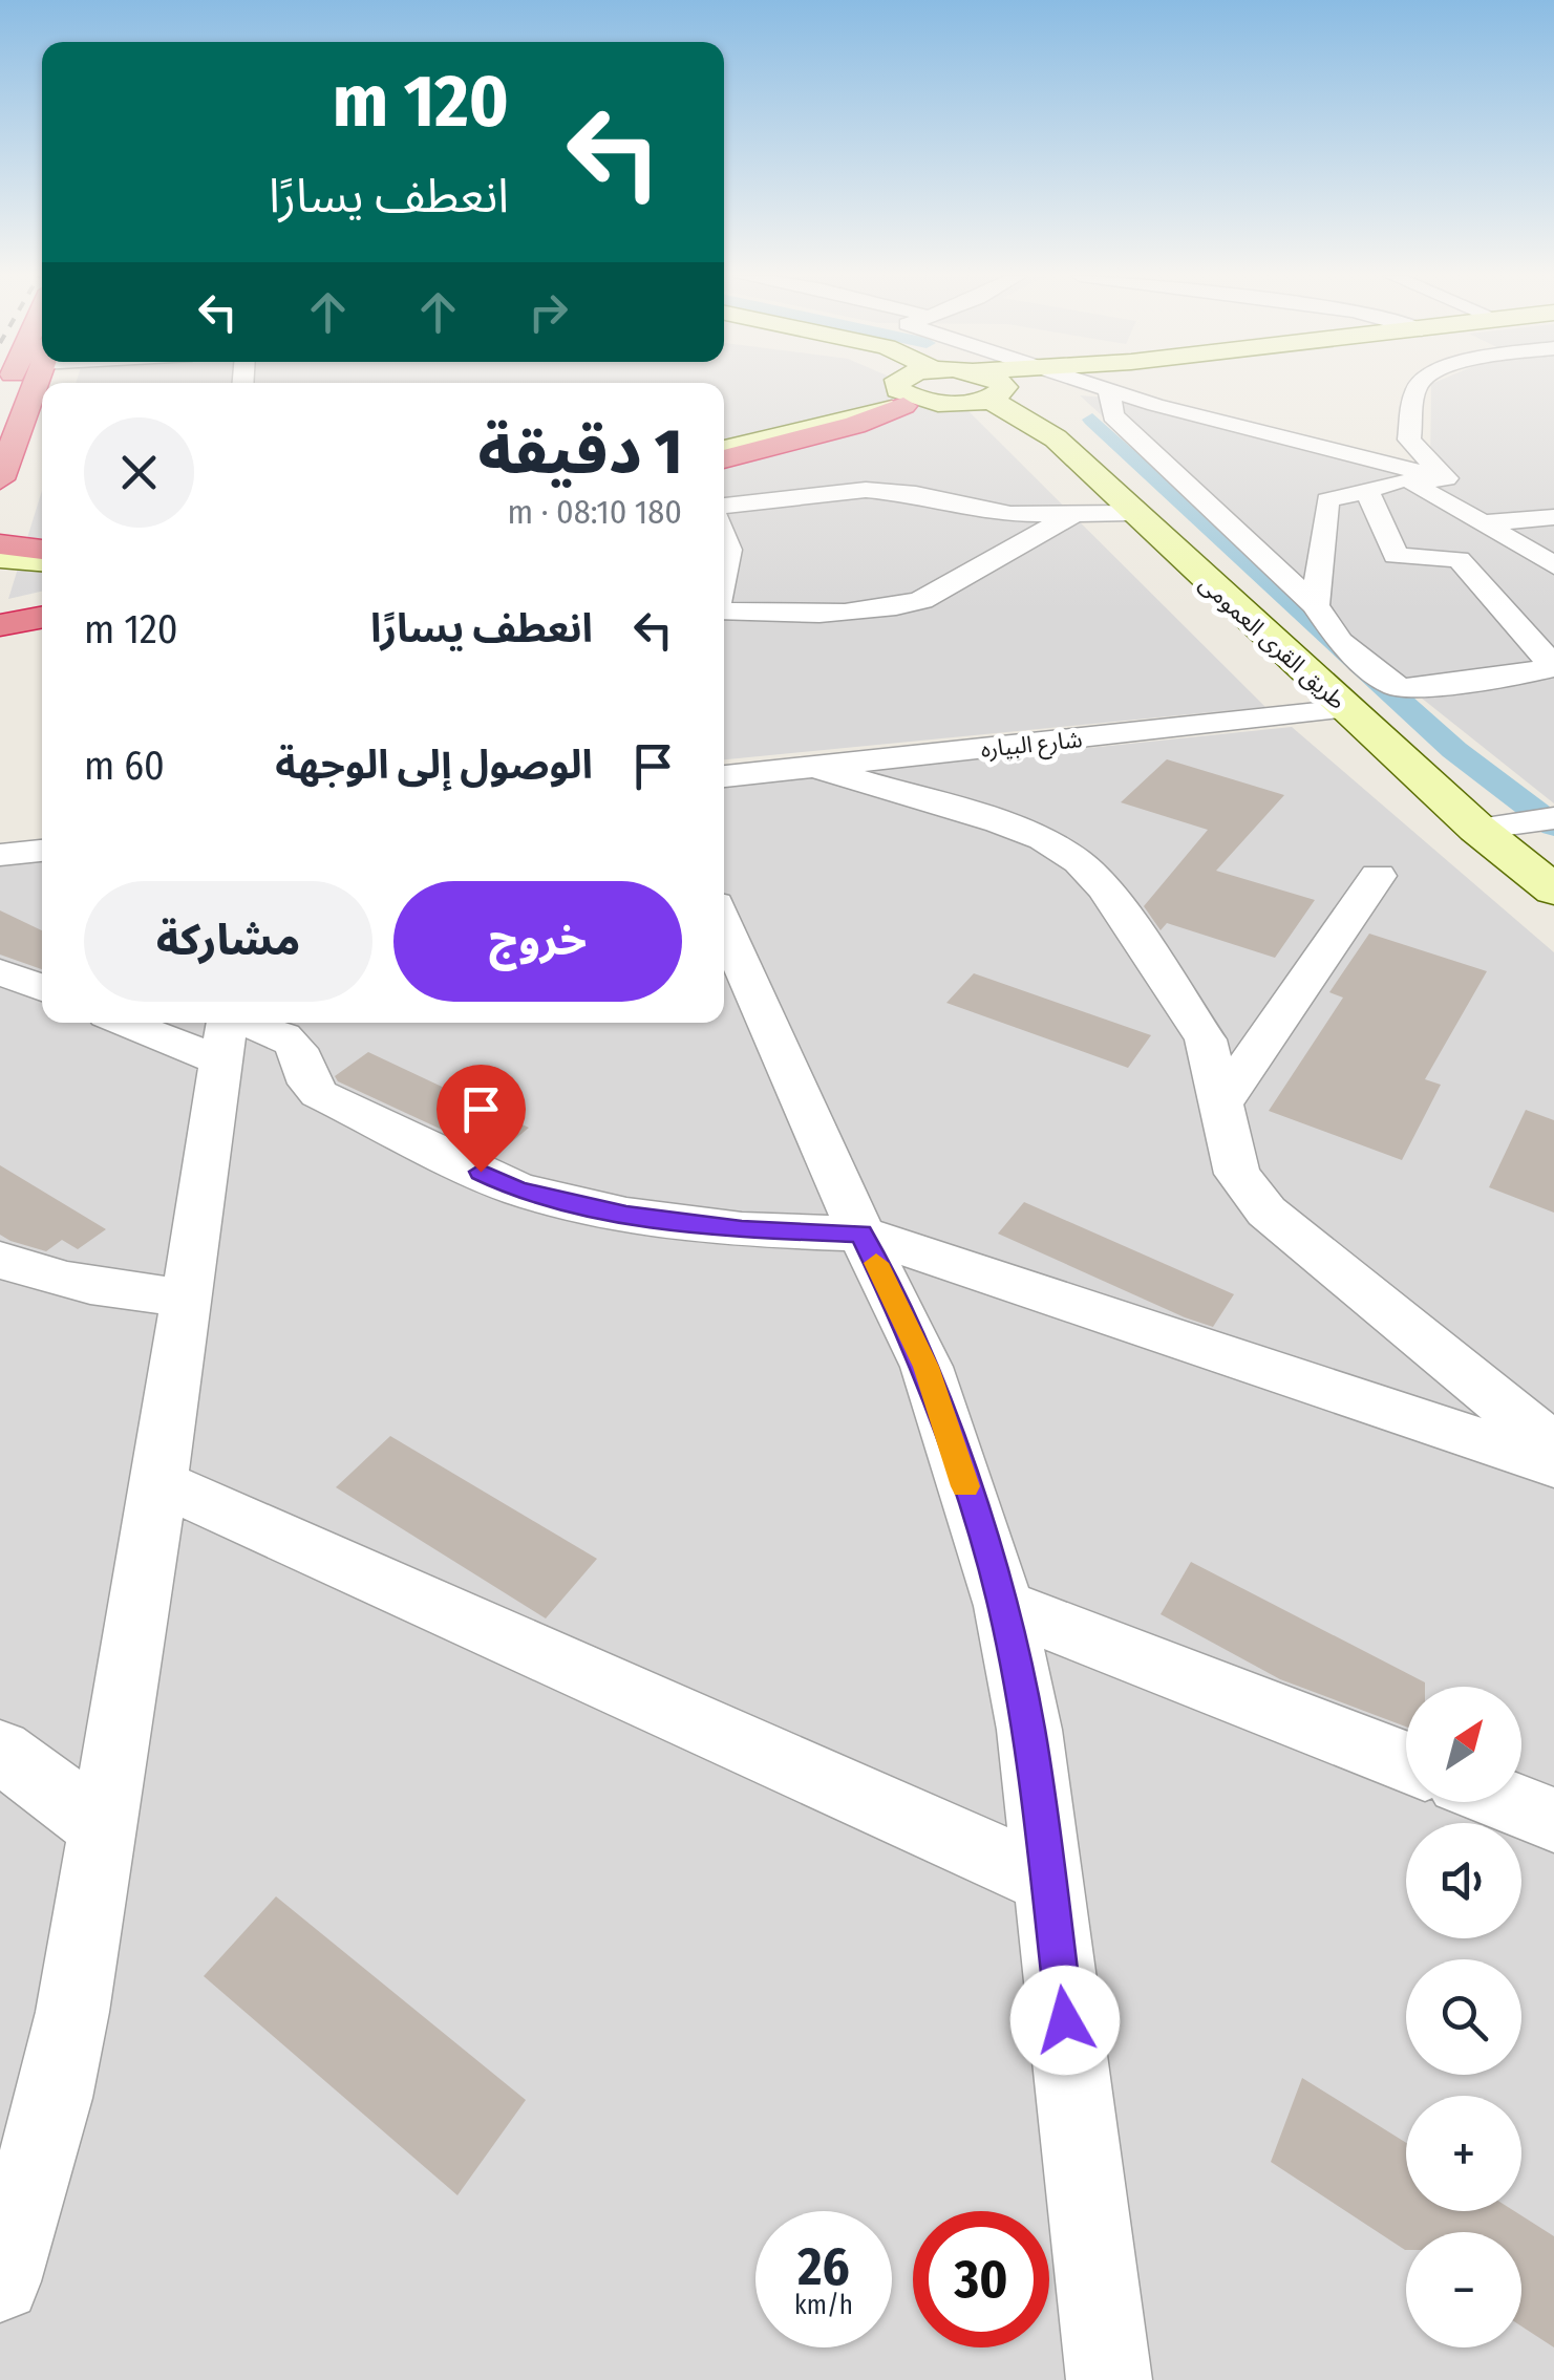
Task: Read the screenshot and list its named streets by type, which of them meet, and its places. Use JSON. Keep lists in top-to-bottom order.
{
  "streets": {
    "street": ["طريق القرى العمومى", "شارع البياره"]
  },
  "crossings": [
    ["طريق القرى العمومى", "شارع البياره"]
  ],
  "north": "top right",
  "page": {
    "turn": ["120 m", "انعطف يسارًا"],
    "heading": ["1 دقيقة", "180 m · 08:10"],
    "list": [
      {
        "name": "انعطف يسارًا",
        "value": "120 m"
      },
      {
        "name": "الوصول إلى الوجهة",
        "value": "60 m"
      }
    ],
    "buttons": ["خروج", "مشاركة"],
    "map_buttons": ["+", "−"],
    "speed": "26 km/h",
    "limit": "30"
  }
}
